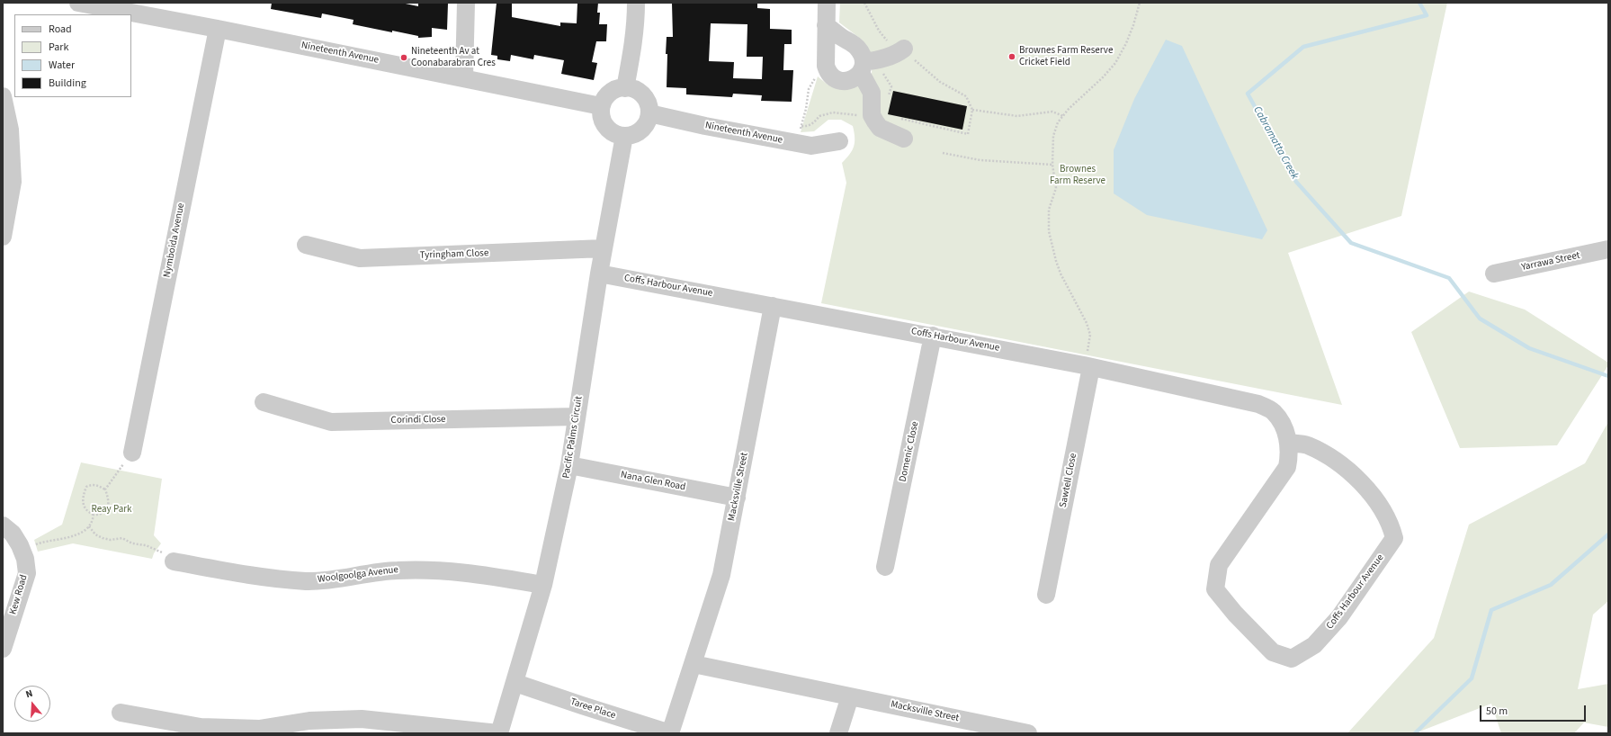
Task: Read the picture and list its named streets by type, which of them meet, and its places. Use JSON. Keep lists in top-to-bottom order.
{
  "streets": {
    "street": [
      "Nineteenth Avenue",
      "Nymboida Avenue",
      "Tyringham Close",
      "Yarrawa Street",
      "Coffs Harbour Avenue",
      "Corindi Close",
      "Pacific Palms Circuit",
      "Domenic Close",
      "Sawtell Close",
      "Nana Glen Road",
      "Macksville Street",
      "Woolgoolga Avenue",
      "Kew Road",
      "Taree Place"
    ]
  },
  "crossings": [
    ["Nineteenth Avenue", "Nymboida Avenue"],
    ["Nineteenth Avenue", "Pacific Palms Circuit"],
    ["Tyringham Close", "Pacific Palms Circuit"],
    ["Coffs Harbour Avenue", "Pacific Palms Circuit"],
    ["Coffs Harbour Avenue", "Domenic Close"],
    ["Coffs Harbour Avenue", "Sawtell Close"],
    ["Coffs Harbour Avenue", "Macksville Street"],
    ["Corindi Close", "Pacific Palms Circuit"],
    ["Pacific Palms Circuit", "Nana Glen Road"],
    ["Pacific Palms Circuit", "Woolgoolga Avenue"],
    ["Pacific Palms Circuit", "Taree Place"],
    ["Nana Glen Road", "Macksville Street"],
    ["Macksville Street", "Taree Place"]
  ],
  "water": ["Cabramatta Creek"],
  "parks": ["Brownes Farm Reserve", "Reay Park"],
  "places": ["Brownes Farm Reserve Cricket Field", "Nineteenth Av at Coonabarabran Cres"],
  "legend": [
    "Road",
    "Park",
    "Water",
    "Building"
  ],
  "scale_bar": "50 m",
  "north": "top"
}
